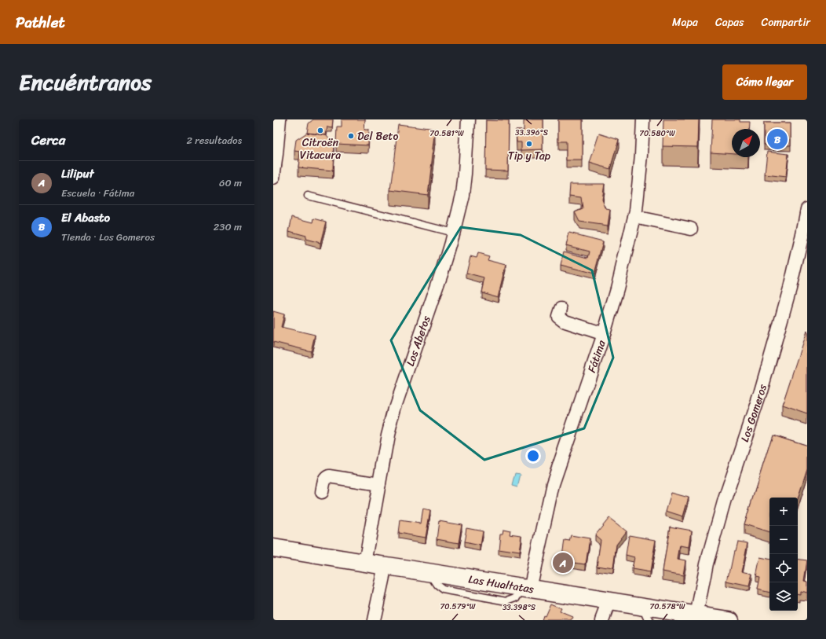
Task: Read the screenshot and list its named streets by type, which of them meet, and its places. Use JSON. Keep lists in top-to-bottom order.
{
  "streets": {
    "street": [
      "Los Abetos",
      "Fátima",
      "Los Gomeros",
      "Las Hualtatas"
    ]
  },
  "crossings": [
    ["Los Abetos", "Las Hualtatas"],
    ["Fátima", "Las Hualtatas"],
    ["Los Gomeros", "Las Hualtatas"]
  ],
  "places": ["Citroën Vitacura", "Del Beto", "Tip y Tap"],
  "north": "top right",
  "page": {
    "header": "Pathlet",
    "nav": ["Mapa", "Capas", "Compartir"],
    "title": "Encuéntranos",
    "buttons": "Cómo llegar",
    "heading": ["Cerca", "2 resultados"],
    "pins": ["B", "A"],
    "list": [
      {
        "mark": "A",
        "name": "Liliput",
        "note": "Escuela · Fátima",
        "value": "60 m"
      },
      {
        "mark": "B",
        "name": "El Abasto",
        "note": "Tienda · Los Gomeros",
        "value": "230 m"
      }
    ],
    "map_buttons": ["+", "−"]
  },
  "coordinates": [
    "33.396°S",
    "70.581°W",
    "70.580°W",
    "70.579°W",
    "70.578°W",
    "33.398°S"
  ]
}
